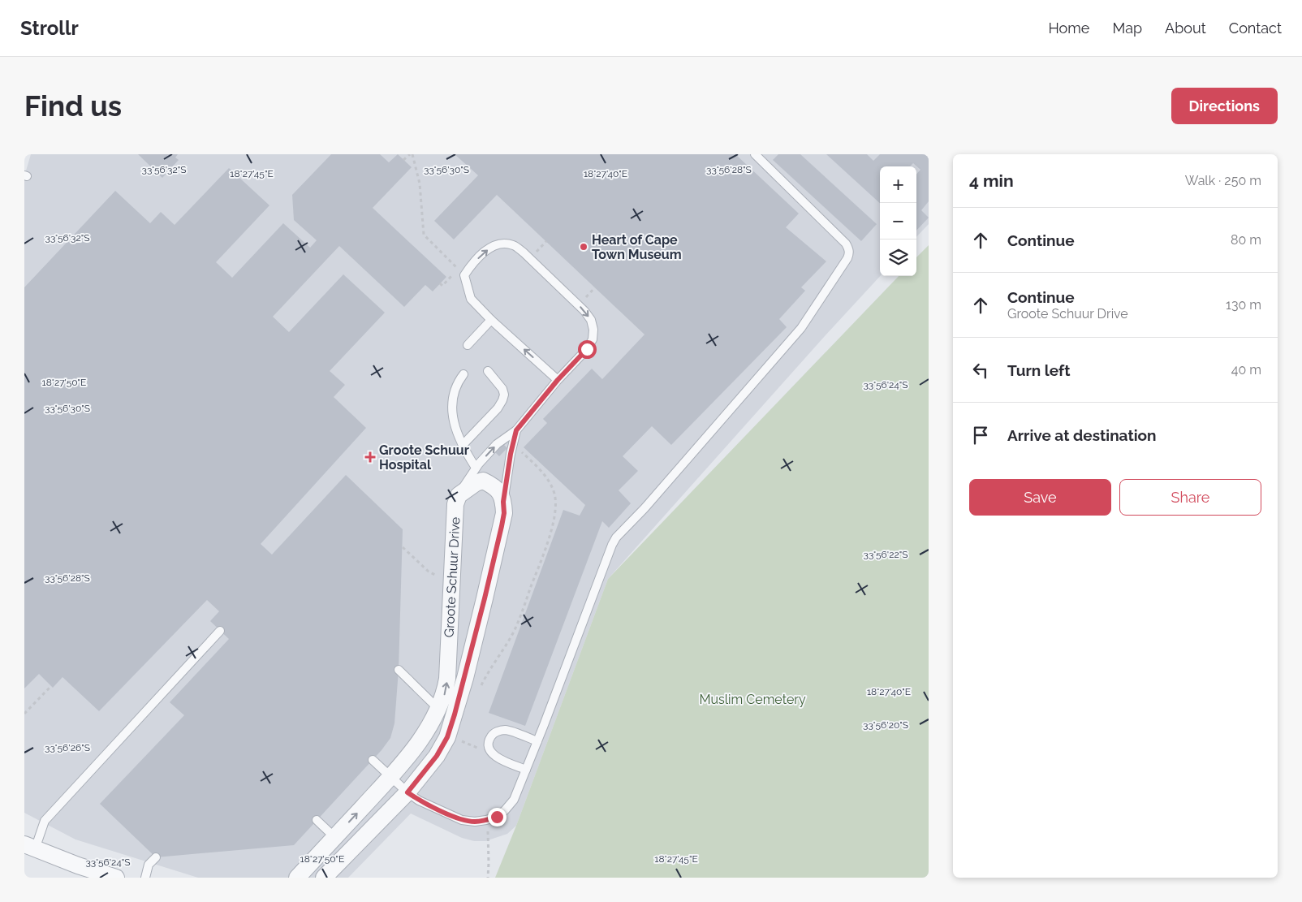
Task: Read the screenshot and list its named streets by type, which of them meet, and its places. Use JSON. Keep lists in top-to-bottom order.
{
  "streets": {
    "street": ["Groote Schuur Drive"]
  },
  "parks": ["Muslim Cemetery"],
  "places": {
    "other": ["Heart of Cape Town Museum"],
    "health": ["Groote Schuur Hospital"]
  },
  "page": {
    "header": "Strollr",
    "nav": [
      "Home",
      "Map",
      "About",
      "Contact"
    ],
    "buttons": [
      "Directions",
      ["Save", "Share"]
    ],
    "title": "Find us",
    "heading": ["4 min", "Walk · 250 m"],
    "map_buttons": ["+", "−"],
    "list": [
      ["Continue", "80 m"],
      ["Continue", "Groote Schuur Drive", "130 m"],
      ["Turn left", "40 m"],
      "Arrive at destination"
    ]
  },
  "coordinates": [
    "33°56'28\"S",
    "33°56'32\"S",
    "33°56'30\"S",
    "18°27'45\"E",
    "18°27'40\"E",
    "18°27'50\"E",
    "33°56'24\"S",
    "33°56'22\"S",
    "33°56'20\"S",
    "33°56'26\"S"
  ]
}
